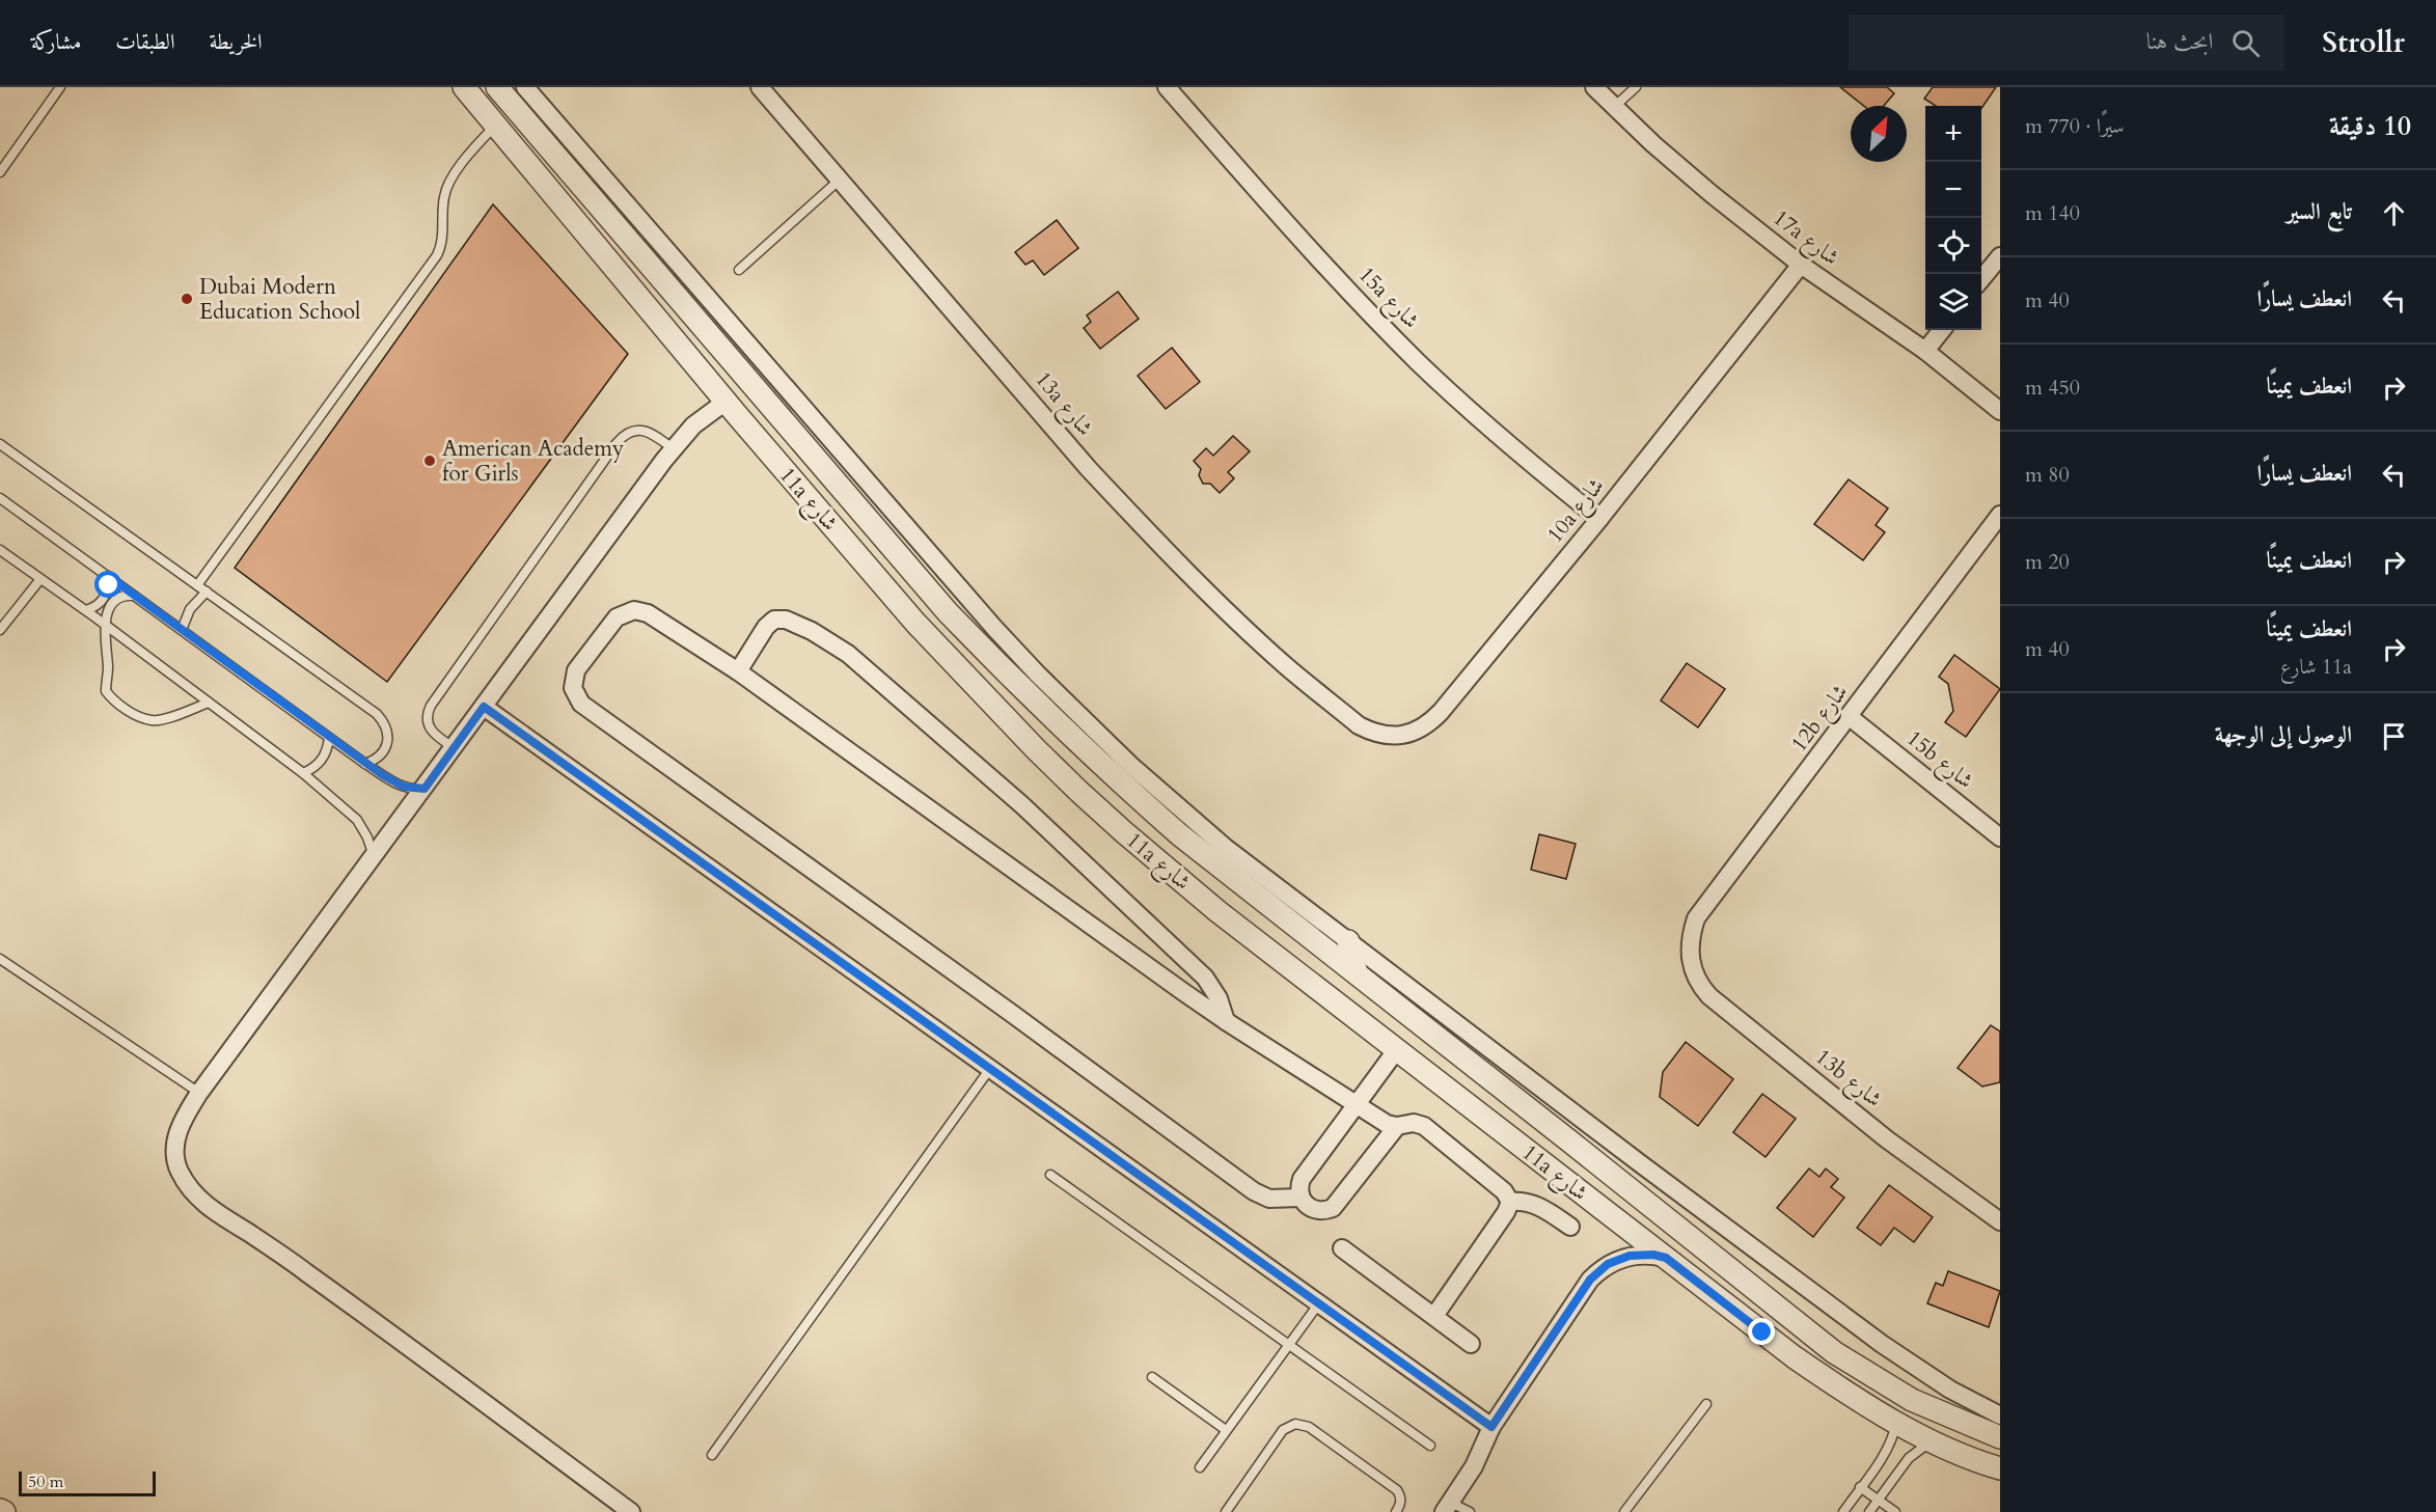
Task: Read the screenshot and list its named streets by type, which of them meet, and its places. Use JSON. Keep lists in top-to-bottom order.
{
  "streets": {
    "street": [
      "17a شارع",
      "15a شارع",
      "13a شارع",
      "11a شارع",
      "10a شارع",
      "12b شارع",
      "15b شارع",
      "13b شارع"
    ]
  },
  "crossings": [
    ["17a شارع", "10a شارع"],
    ["15a شارع", "10a شارع"],
    ["13a شارع", "10a شارع"],
    ["12b شارع", "15b شارع"],
    ["12b شارع", "13b شارع"]
  ],
  "places": ["Dubai Modern Education School", "American Academy for Girls"],
  "scale_bar": "50 m",
  "north": "top right",
  "page": {
    "header": "Strollr",
    "search": "ابحث هنا",
    "nav": ["الخريطة", "الطبقات", "مشاركة"],
    "heading": ["10 دقيقة", "سيرًا · 770 m"],
    "map_buttons": ["+", "−"],
    "list": [
      ["تابع السير", "140 m"],
      ["انعطف يسارًا", "40 m"],
      ["انعطف يمينًا", "450 m"],
      ["انعطف يسارًا", "80 m"],
      ["انعطف يمينًا", "20 m"],
      ["انعطف يمينًا", "11a شارع", "40 m"],
      "الوصول إلى الوجهة"
    ],
    "scale": "50 m"
  }
}
